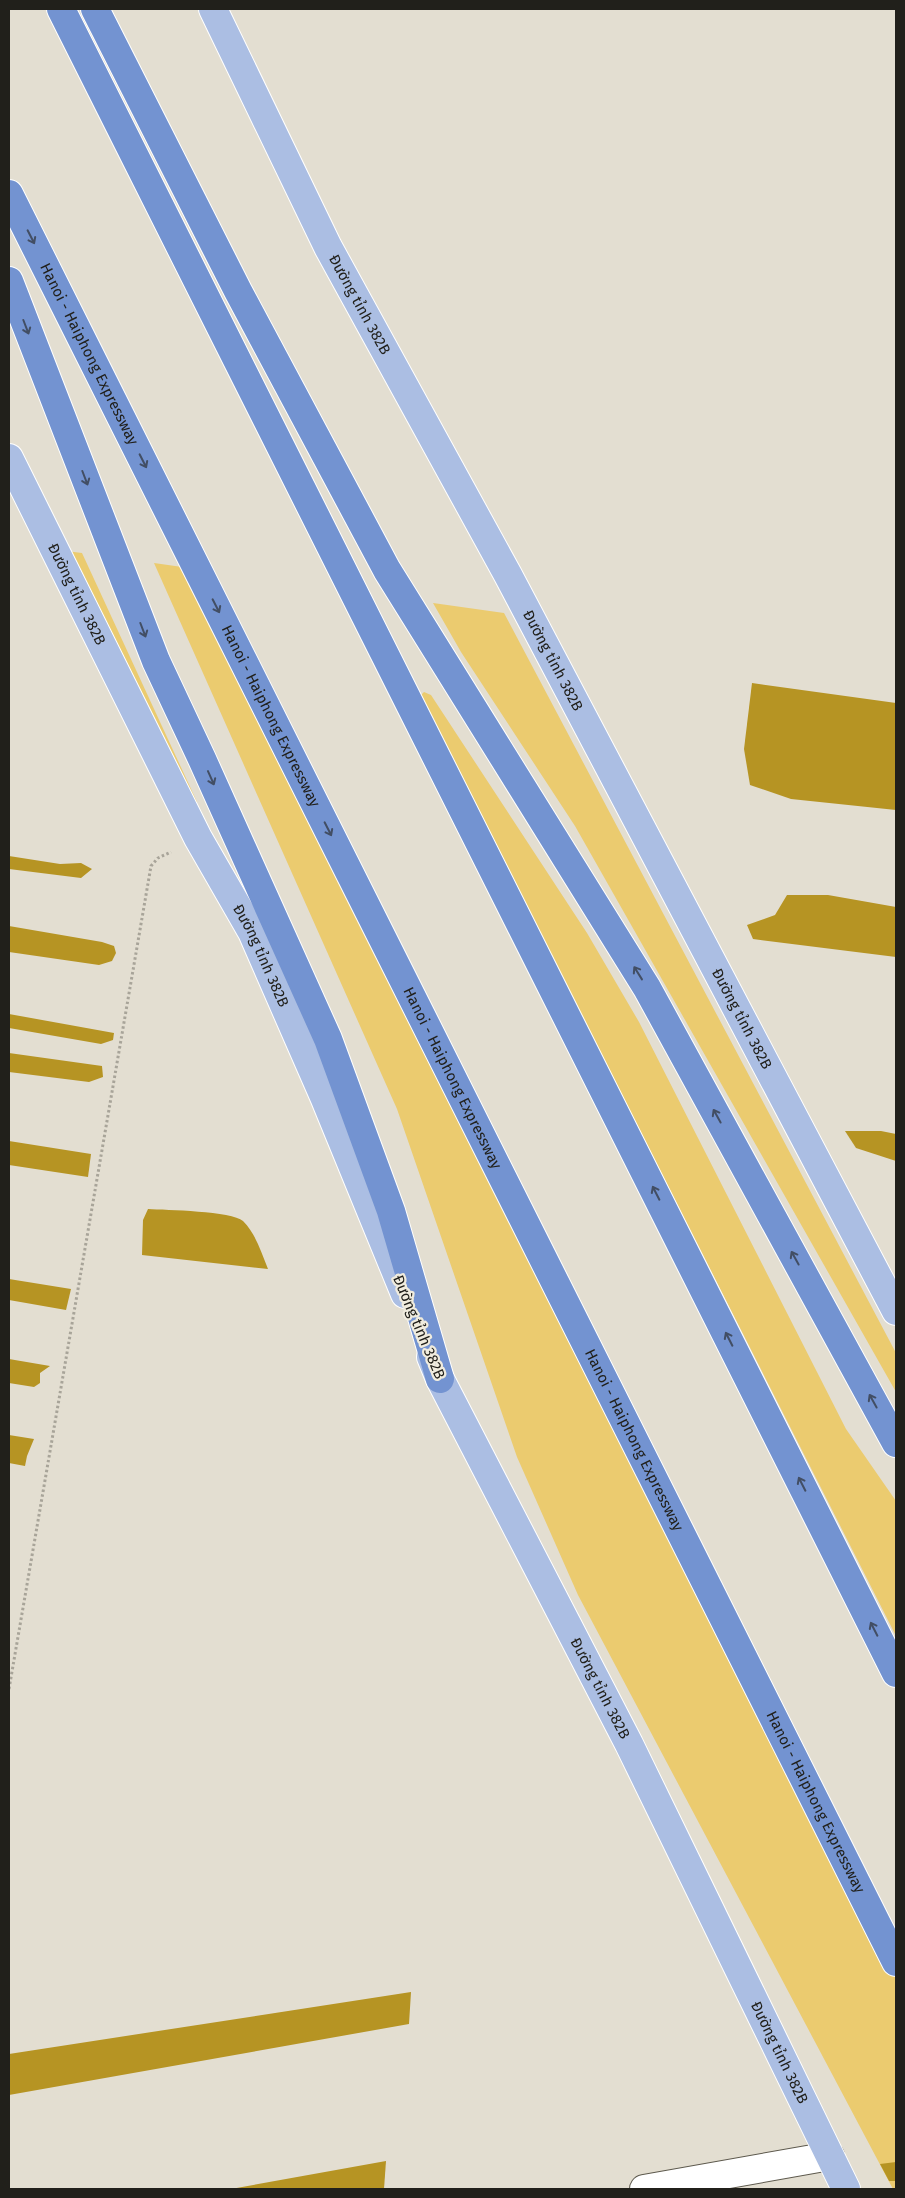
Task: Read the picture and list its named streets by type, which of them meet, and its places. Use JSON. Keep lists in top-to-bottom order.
{
  "streets": {
    "highway": ["Hanoi - Haiphong Expressway"],
    "main road": ["Đường tỉnh 382B"]
  }
}
